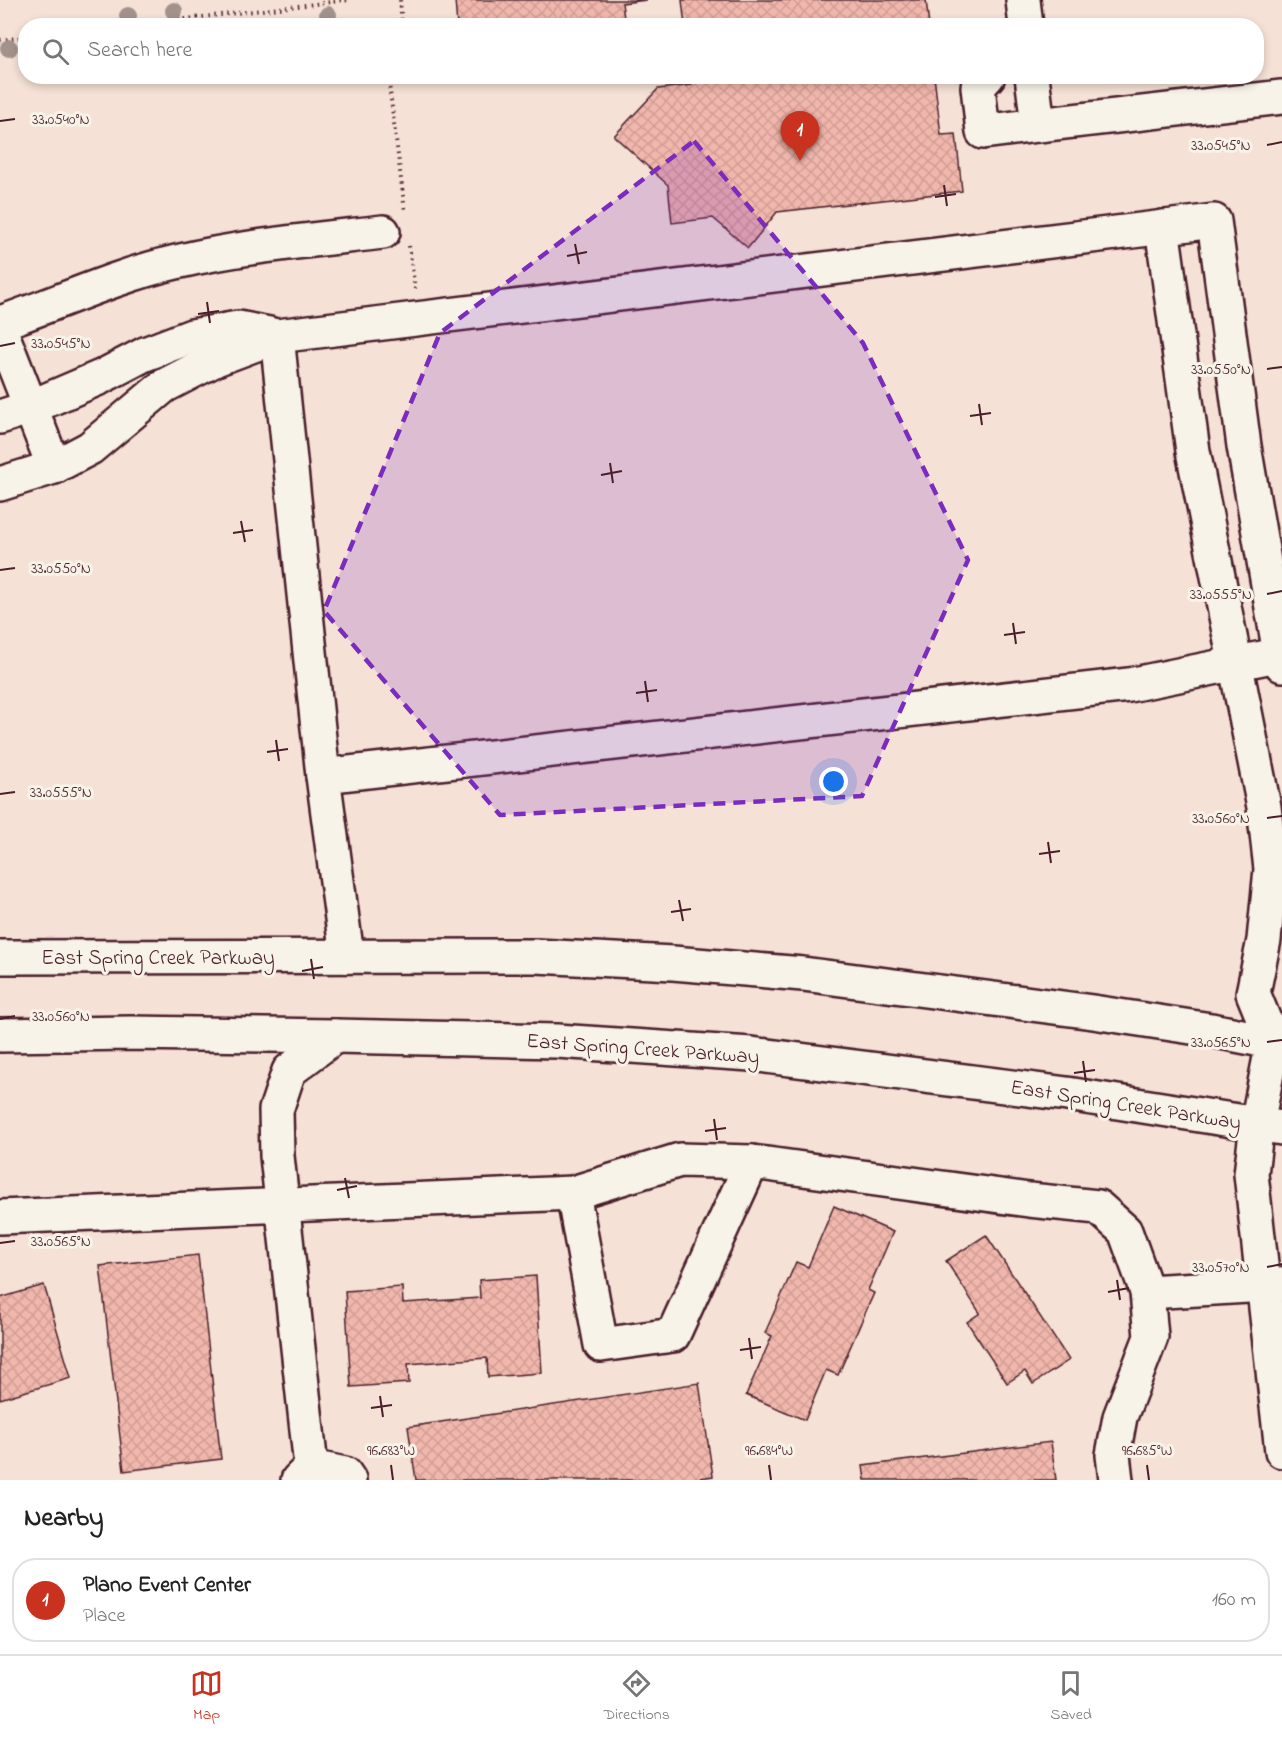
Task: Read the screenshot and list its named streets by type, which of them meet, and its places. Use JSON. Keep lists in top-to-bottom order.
{
  "streets": {
    "main road": ["East Spring Creek Parkway"]
  },
  "page": {
    "search": "Search here",
    "pins": "1",
    "heading": "Nearby",
    "list": [
      {
        "mark": "1",
        "name": "Plano Event Center",
        "note": "Place",
        "value": "160 m"
      }
    ],
    "nav": ["Map", "Directions", "Saved"]
  },
  "coordinates": [
    "33.0540°N",
    "33.0545°N",
    "33.0550°N",
    "33.0555°N",
    "33.0560°N",
    "33.0565°N",
    "33.0570°N",
    "96.683°W",
    "96.684°W",
    "96.685°W"
  ]
}
